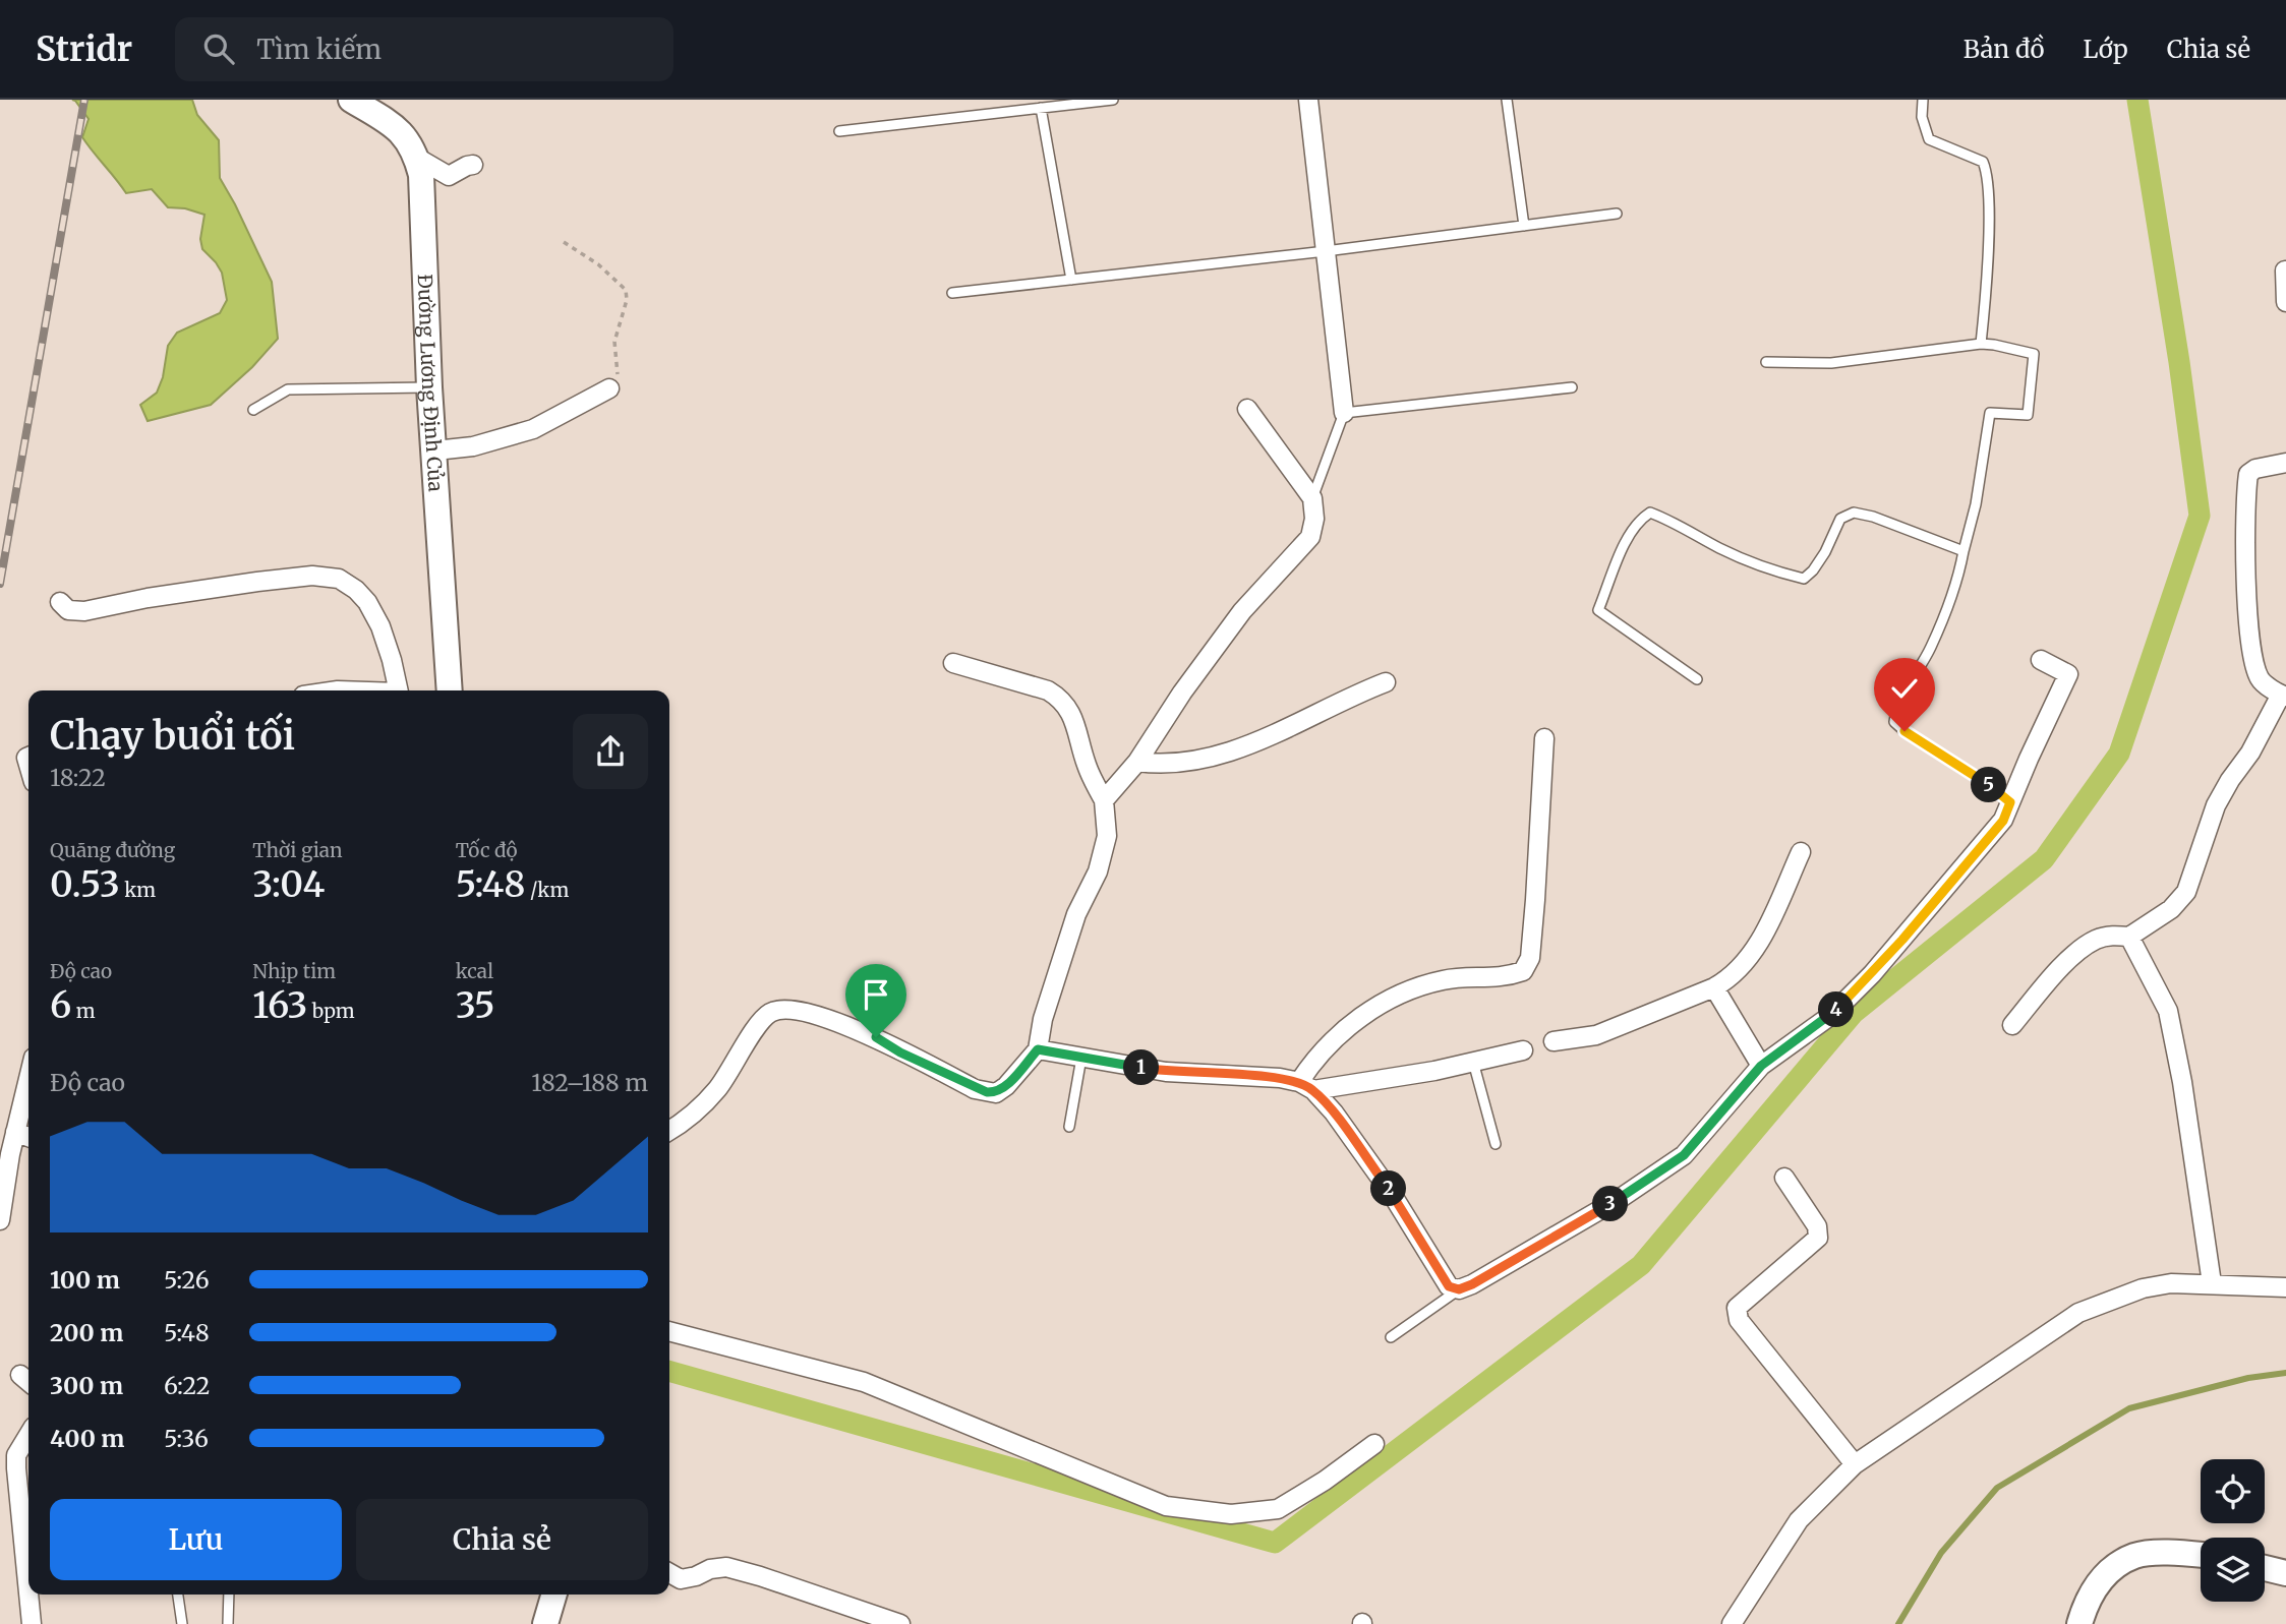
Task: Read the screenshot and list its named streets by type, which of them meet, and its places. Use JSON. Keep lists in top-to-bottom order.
{
  "streets": {
    "street": ["Đường Lương Định Của"]
  },
  "page": {
    "header": "Stridr",
    "search": "Tìm kiếm",
    "nav": ["Bản đồ", "Lớp", "Chia sẻ"],
    "heading": ["Chạy buổi tối", "18:22"],
    "pins": [
      "5",
      "4",
      "1",
      "2",
      "3"
    ],
    "stats": [
      ["Quãng đường", "0.53 km"],
      ["Thời gian", "3:04"],
      ["Tốc độ", "5:48 /km"],
      ["Độ cao", "6 m"],
      ["Nhịp tim", "163 bpm"],
      ["kcal", "35"]
    ],
    "chart": ["Độ cao", "182–188 m"],
    "list": [
      {
        "name": "100 m",
        "note": "5:26"
      },
      {
        "name": "200 m",
        "note": "5:48"
      },
      {
        "name": "300 m",
        "note": "6:22"
      },
      {
        "name": "400 m",
        "note": "5:36"
      }
    ],
    "buttons": ["Lưu", "Chia sẻ"]
  }
}
